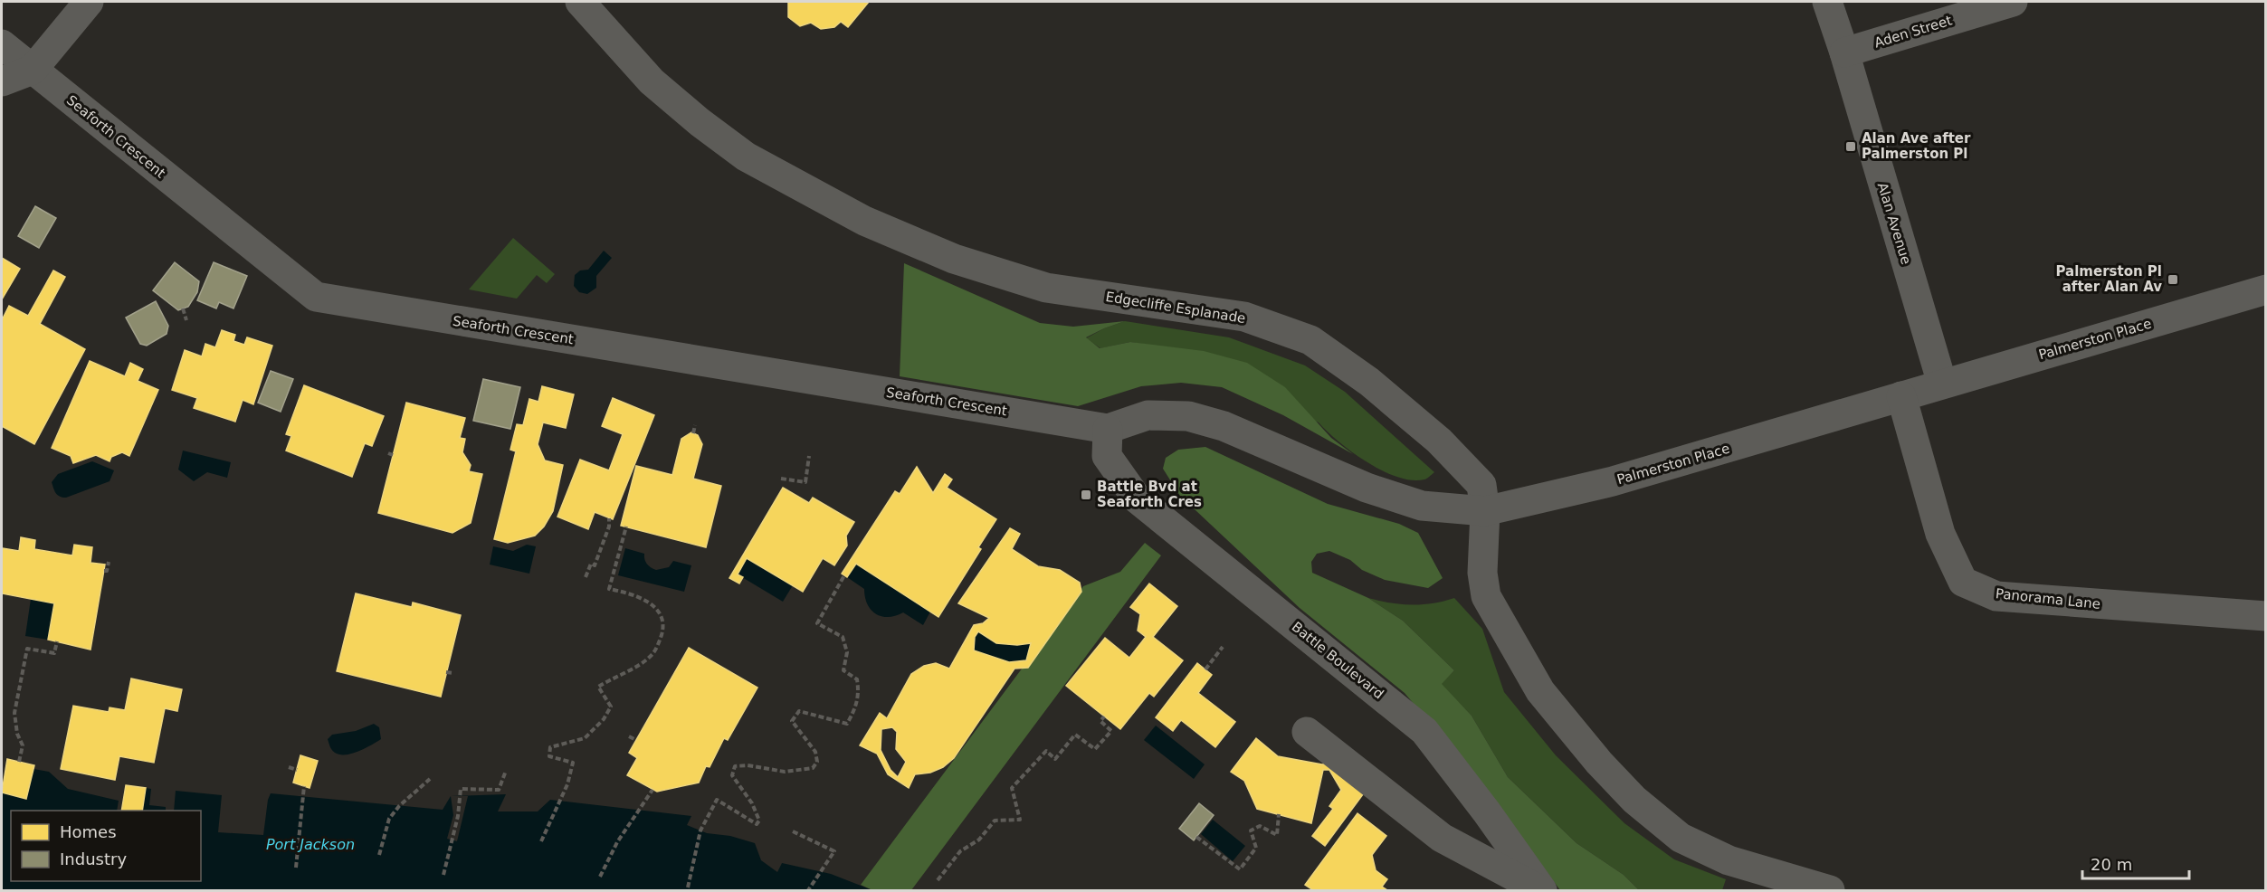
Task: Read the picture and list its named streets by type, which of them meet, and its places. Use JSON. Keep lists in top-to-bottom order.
{
  "streets": {
    "street": [
      "Aden Street",
      "Seaforth Crescent",
      "Alan Avenue",
      "Edgecliffe Esplanade",
      "Palmerston Place",
      "Panorama Lane",
      "Battle Boulevard"
    ]
  },
  "crossings": [
    ["Aden Street", "Alan Avenue"],
    ["Seaforth Crescent", "Palmerston Place"],
    ["Seaforth Crescent", "Battle Boulevard"],
    ["Alan Avenue", "Palmerston Place"],
    ["Edgecliffe Esplanade", "Palmerston Place"],
    ["Palmerston Place", "Panorama Lane"],
    ["Palmerston Place", "Battle Boulevard"]
  ],
  "water": ["Port Jackson"],
  "places": {
    "transit": ["Alan Ave after Palmerston Pl", "Palmerston Pl after Alan Av", "Battle Bvd at Seaforth Cres"]
  },
  "legend": ["Homes", "Industry"],
  "scale_bar": "20 m"
}
